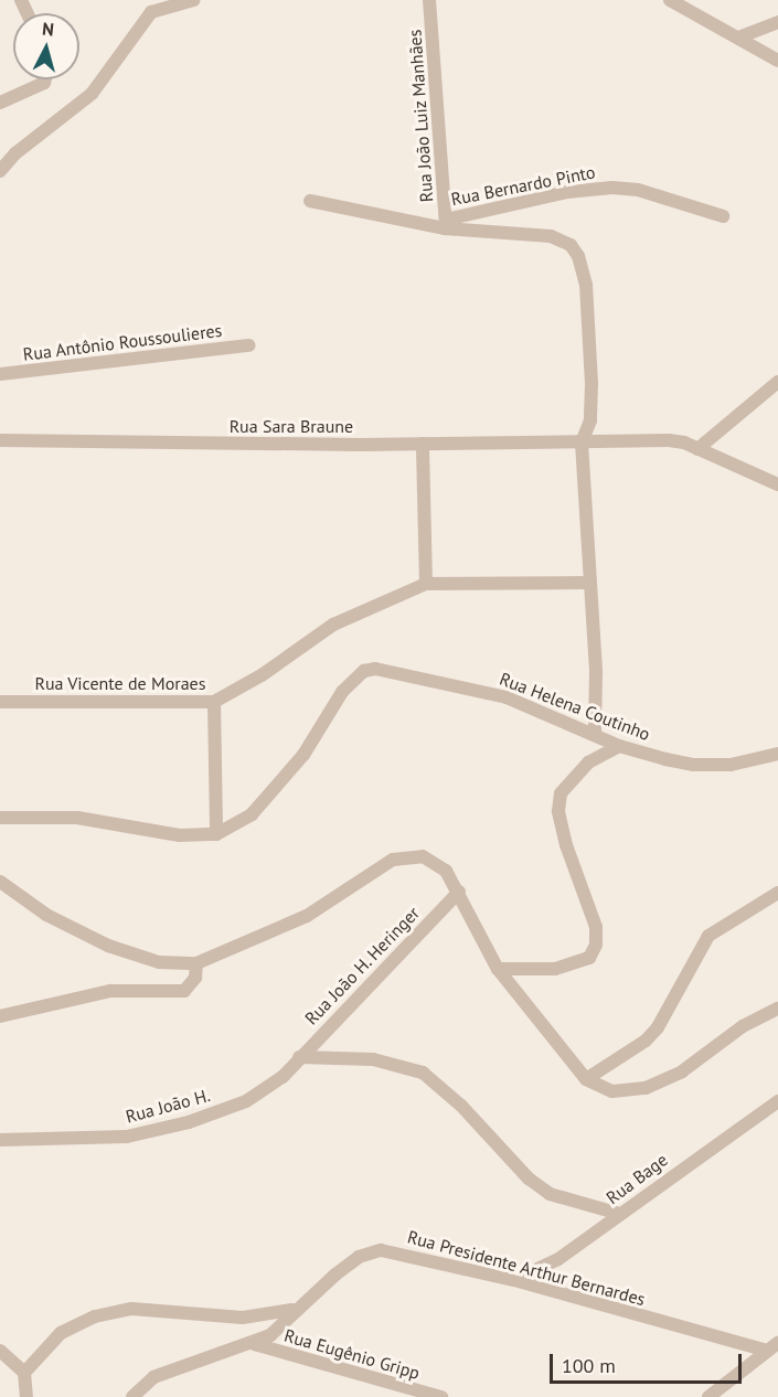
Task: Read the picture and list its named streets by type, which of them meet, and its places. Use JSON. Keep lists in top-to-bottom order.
{
  "streets": {
    "street": [
      "Rua João Luiz Manhães",
      "Rua Bernardo Pinto",
      "Rua Antônio Roussoulieres",
      "Rua Sara Braune",
      "Rua Vicente de Moraes",
      "Rua Helena Coutinho",
      "Rua João H. Heringer",
      "Rua João H.",
      "Rua Bage",
      "Rua Presidente Arthur Bernardes",
      "Rua Eugênio Gripp"
    ]
  },
  "crossings": [
    ["Rua João Luiz Manhães", "Rua Bernardo Pinto"],
    ["Rua João H. Heringer", "Rua João H."],
    ["Rua Bage", "Rua Presidente Arthur Bernardes"],
    ["Rua Presidente Arthur Bernardes", "Rua Eugênio Gripp"]
  ],
  "scale_bar": "100 m",
  "north": "top"
}
